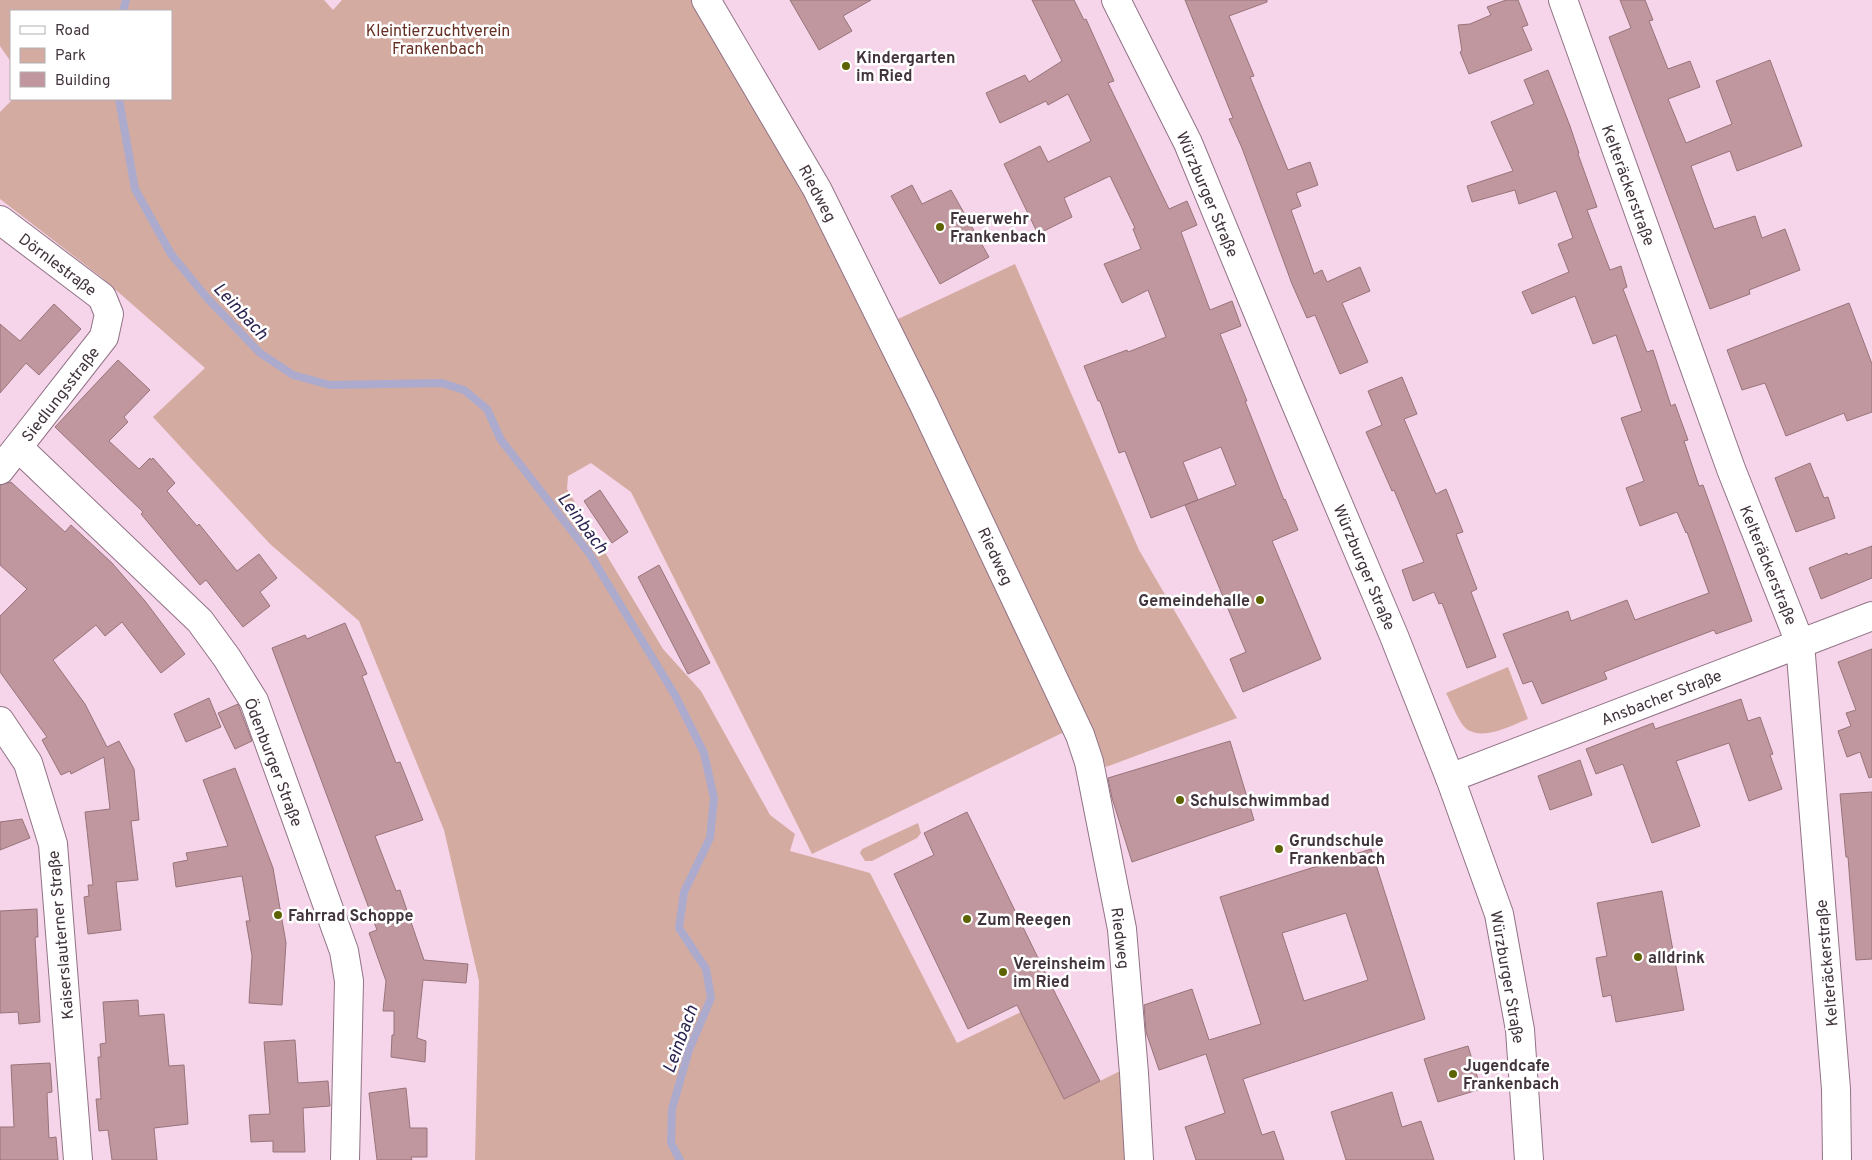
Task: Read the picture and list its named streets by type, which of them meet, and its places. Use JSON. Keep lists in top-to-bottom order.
{
  "streets": {
    "street": [
      "Kelteräckerstraße",
      "Riedweg",
      "Würzburger Straße",
      "Dörnlestraße",
      "Siedlungsstraße",
      "Ansbacher Straße",
      "Ödenburger Straße",
      "Kaiserslauterner Straße"
    ]
  },
  "crossings": [
    ["Kelteräckerstraße", "Ansbacher Straße"],
    ["Würzburger Straße", "Ansbacher Straße"],
    ["Dörnlestraße", "Siedlungsstraße"],
    ["Siedlungsstraße", "Ödenburger Straße"]
  ],
  "water": ["Leinbach"],
  "parks": ["Kleintierzuchtverein Frankenbach"],
  "places": [
    "Kindergarten im Ried",
    "Feuerwehr Frankenbach",
    "Gemeindehalle",
    "Schulschwimmbad",
    "Grundschule Frankenbach",
    "Fahrrad Schoppe",
    "Zum Reegen",
    "alldrink",
    "Vereinsheim im Ried",
    "Jugendcafe Frankenbach"
  ],
  "legend": ["Road", "Park", "Building"]
}
